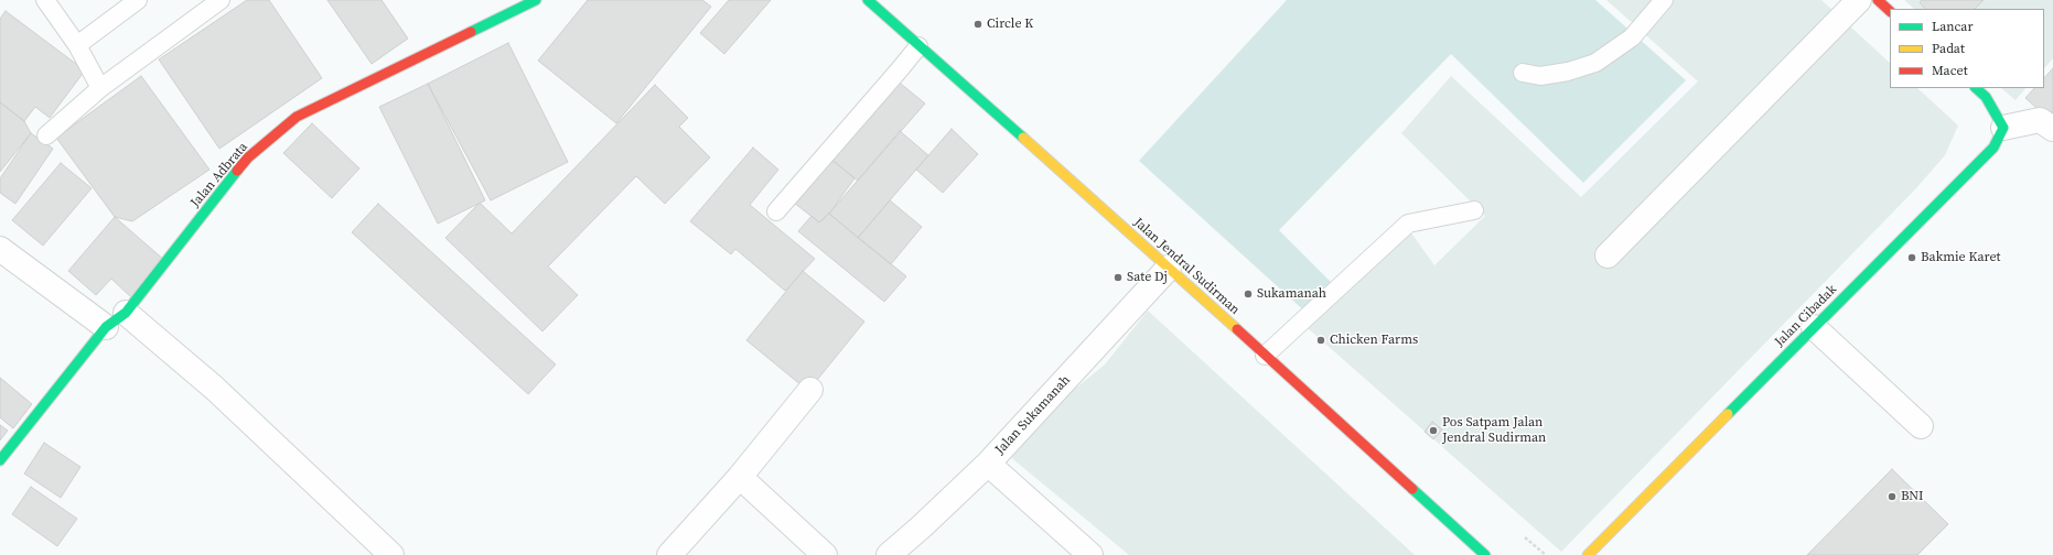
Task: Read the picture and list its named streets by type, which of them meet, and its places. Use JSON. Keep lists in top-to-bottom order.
{
  "streets": {
    "main road": ["Jalan Adbrata", "Jalan Jendral Sudirman", "Jalan Cibadak"],
    "street": ["Jalan Sukamanah"]
  },
  "crossings": [
    ["Jalan Jendral Sudirman", "Jalan Sukamanah"]
  ],
  "places": [
    "Circle K",
    "Bakmie Karet",
    "Sate Dj",
    "Sukamanah",
    "Chicken Farms",
    "Pos Satpam Jalan Jendral Sudirman",
    "BNI"
  ],
  "legend": ["Lancar", "Padat", "Macet"]
}
